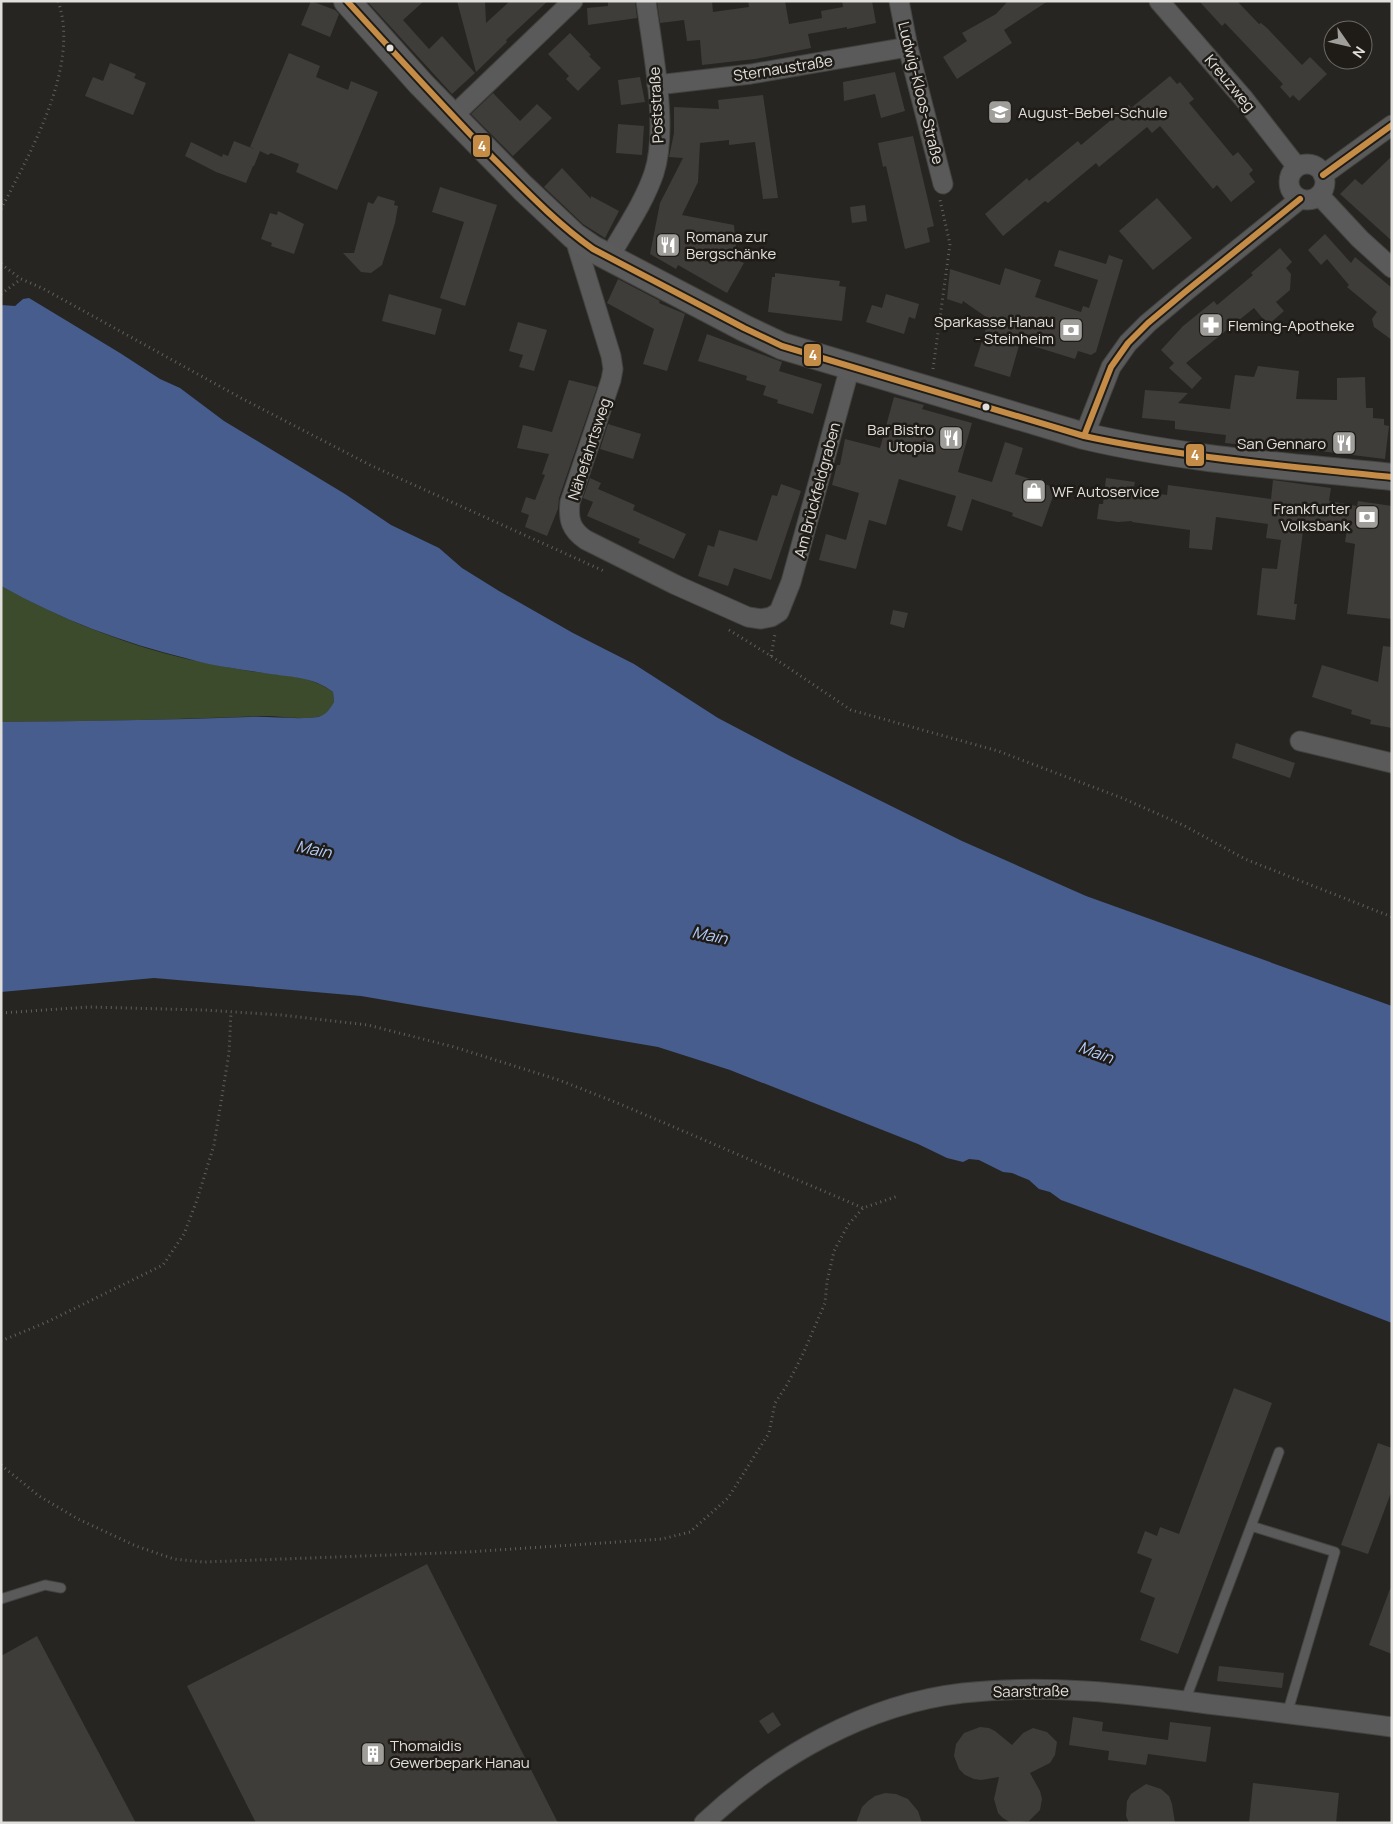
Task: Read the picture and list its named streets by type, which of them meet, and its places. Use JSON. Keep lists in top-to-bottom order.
{
  "streets": {
    "street": [
      "Sternaustraße",
      "Kreuzweg",
      "Ludwig-Kloos-Straße",
      "Poststraße",
      "Nähefahrtsweg",
      "Am Brückfeldgraben",
      "Saarstraße"
    ]
  },
  "crossings": [
    ["Sternaustraße", "Ludwig-Kloos-Straße"],
    ["Sternaustraße", "Poststraße"],
    ["Nähefahrtsweg", "Am Brückfeldgraben"]
  ],
  "water": ["Main"],
  "places": {
    "school or university": ["August-Bebel-Schule"],
    "restaurant": ["Romana zur Bergschänke", "Bar Bistro Utopia", "San Gennaro"],
    "pharmacy": ["Fleming-Apotheke"],
    "bank": ["Sparkasse Hanau - Steinheim", "Frankfurter Volksbank"],
    "shop": ["WF Autoservice"],
    "building": ["Thomaidis Gewerbepark Hanau"]
  },
  "lines": ["transit line 4"],
  "north": "bottom right"
}
